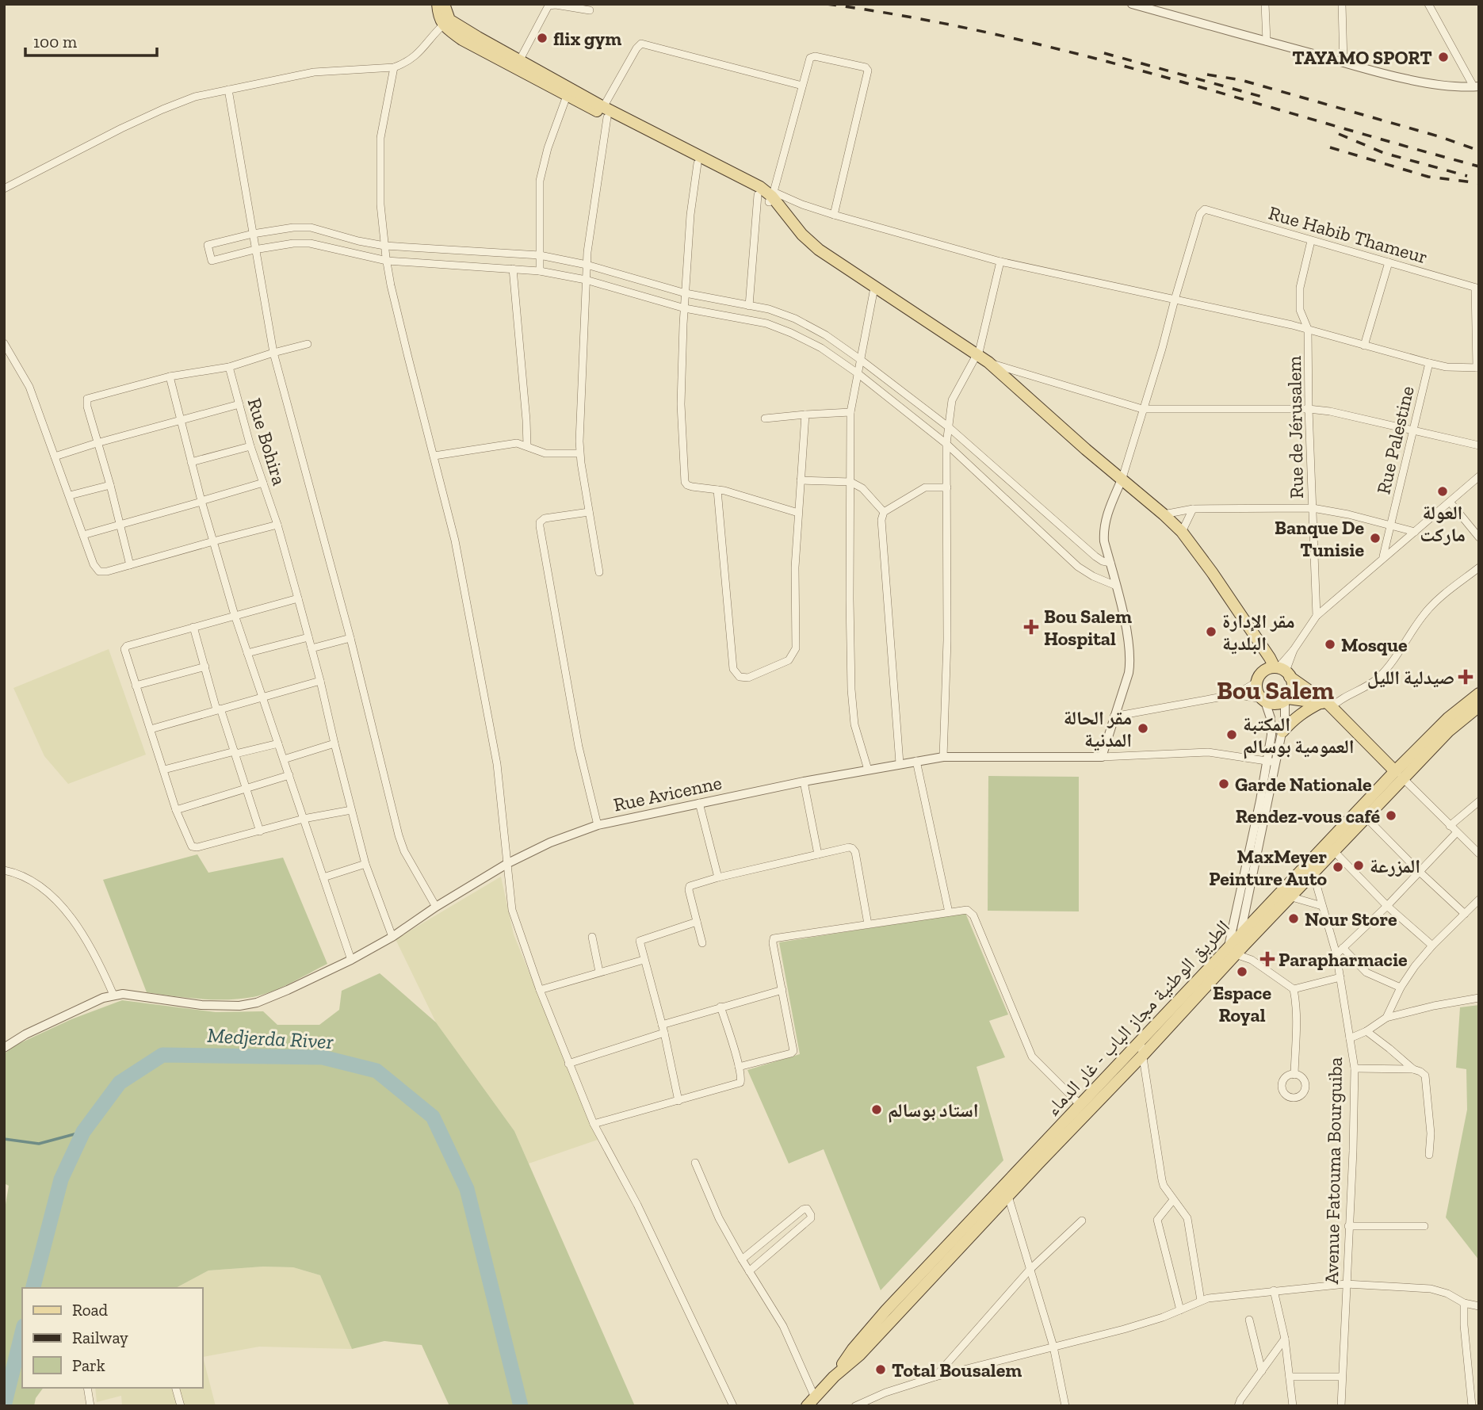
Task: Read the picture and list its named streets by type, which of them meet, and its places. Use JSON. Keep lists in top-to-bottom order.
{
  "streets": {
    "main road": ["الطريق الوطنية مجاز الباب - غار الدماء"],
    "street": [
      "Rue Habib Thameur",
      "Rue de Jérusalem",
      "Rue Palestine",
      "Rue Bohira",
      "Rue Avicenne",
      "Avenue Fatouma Bourguiba"
    ]
  },
  "crossings": [
    ["Rue Habib Thameur", "Rue de Jérusalem"],
    ["Rue Bohira", "Rue Avicenne"],
    ["الطريق الوطنية مجاز الباب - غار الدماء", "Avenue Fatouma Bourguiba"]
  ],
  "districts": ["Bou Salem"],
  "water": ["Medjerda River"],
  "places": {
    "other": [
      "flix gym",
      "TAYAMO SPORT",
      "العولة ماركت",
      "Banque De Tunisie",
      "مقر الإدارة البلدية",
      "Mosque",
      "مقر الحالة المدنية",
      "المكتبة العمومية بوسالم",
      "Garde Nationale",
      "Rendez-vous café",
      "المزرعة",
      "MaxMeyer Peinture Auto",
      "Nour Store",
      "Espace Royal",
      "استاد بوسالم",
      "Total Bousalem"
    ],
    "health": ["Bou Salem Hospital", "صيدلية الليل", "Parapharmacie"]
  },
  "legend": ["Road", "Railway", "Park"],
  "scale_bar": "100 m"
}
